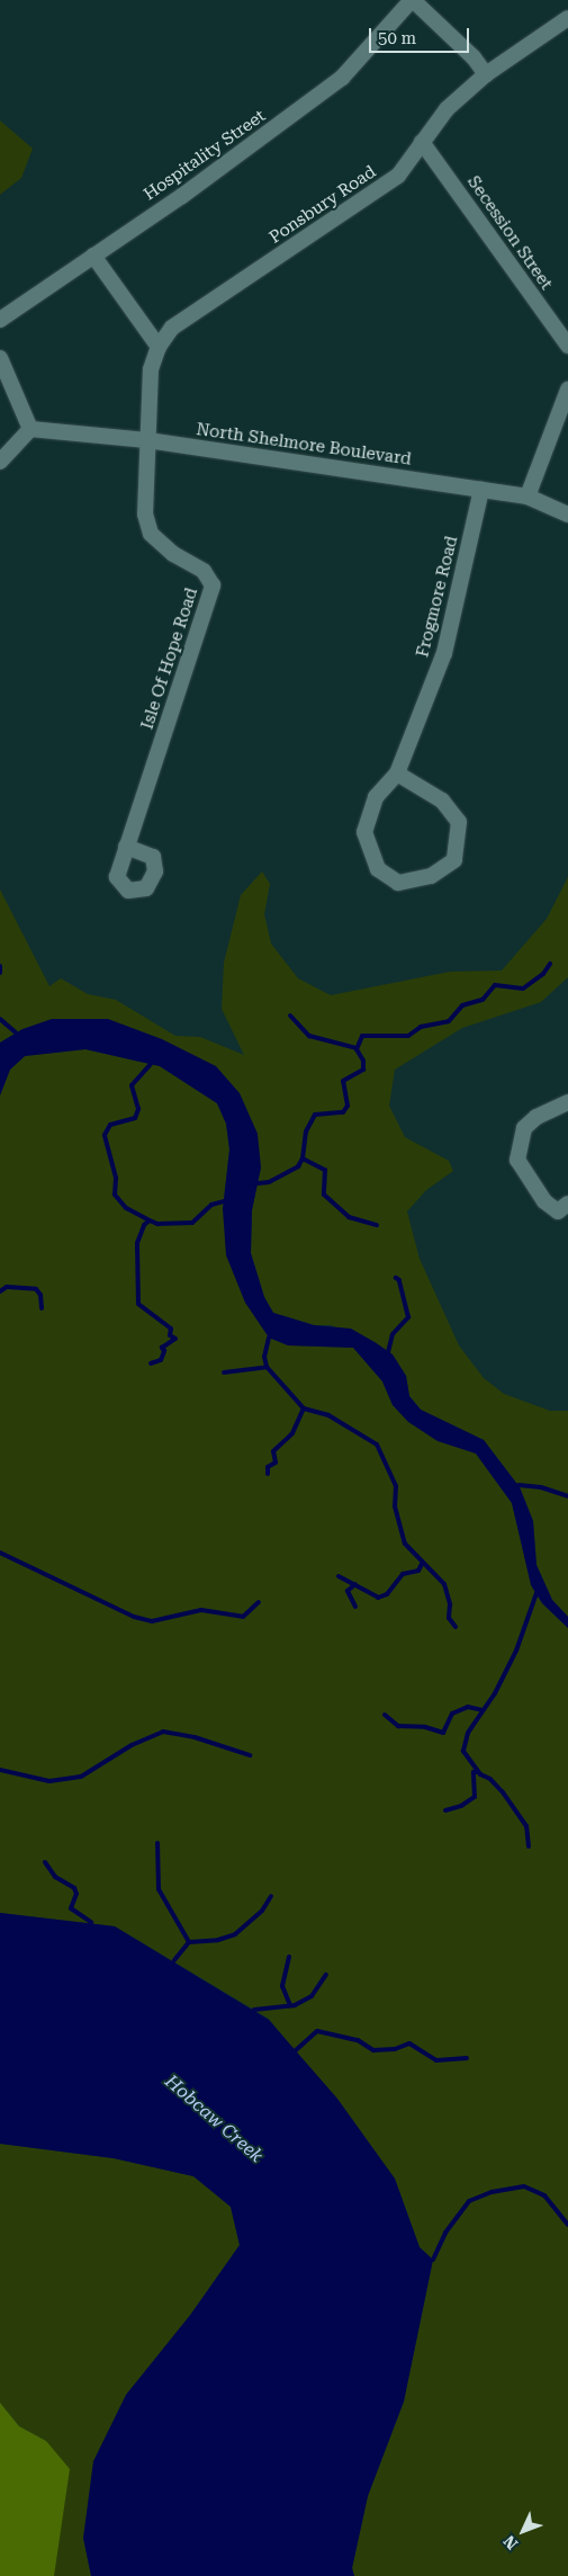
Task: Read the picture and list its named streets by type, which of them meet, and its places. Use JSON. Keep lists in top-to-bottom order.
{
  "streets": {
    "street": [
      "Hospitality Street",
      "Ponsbury Road",
      "Secession Street",
      "North Shelmore Boulevard",
      "Frogmore Road",
      "Isle Of Hope Road"
    ]
  },
  "crossings": [
    ["Ponsbury Road", "Secession Street"],
    ["Ponsbury Road", "North Shelmore Boulevard"],
    ["Ponsbury Road", "Isle Of Hope Road"],
    ["North Shelmore Boulevard", "Frogmore Road"],
    ["North Shelmore Boulevard", "Isle Of Hope Road"]
  ],
  "water": ["Hobcaw Creek"],
  "scale_bar": "50 m",
  "north": "bottom left"
}
